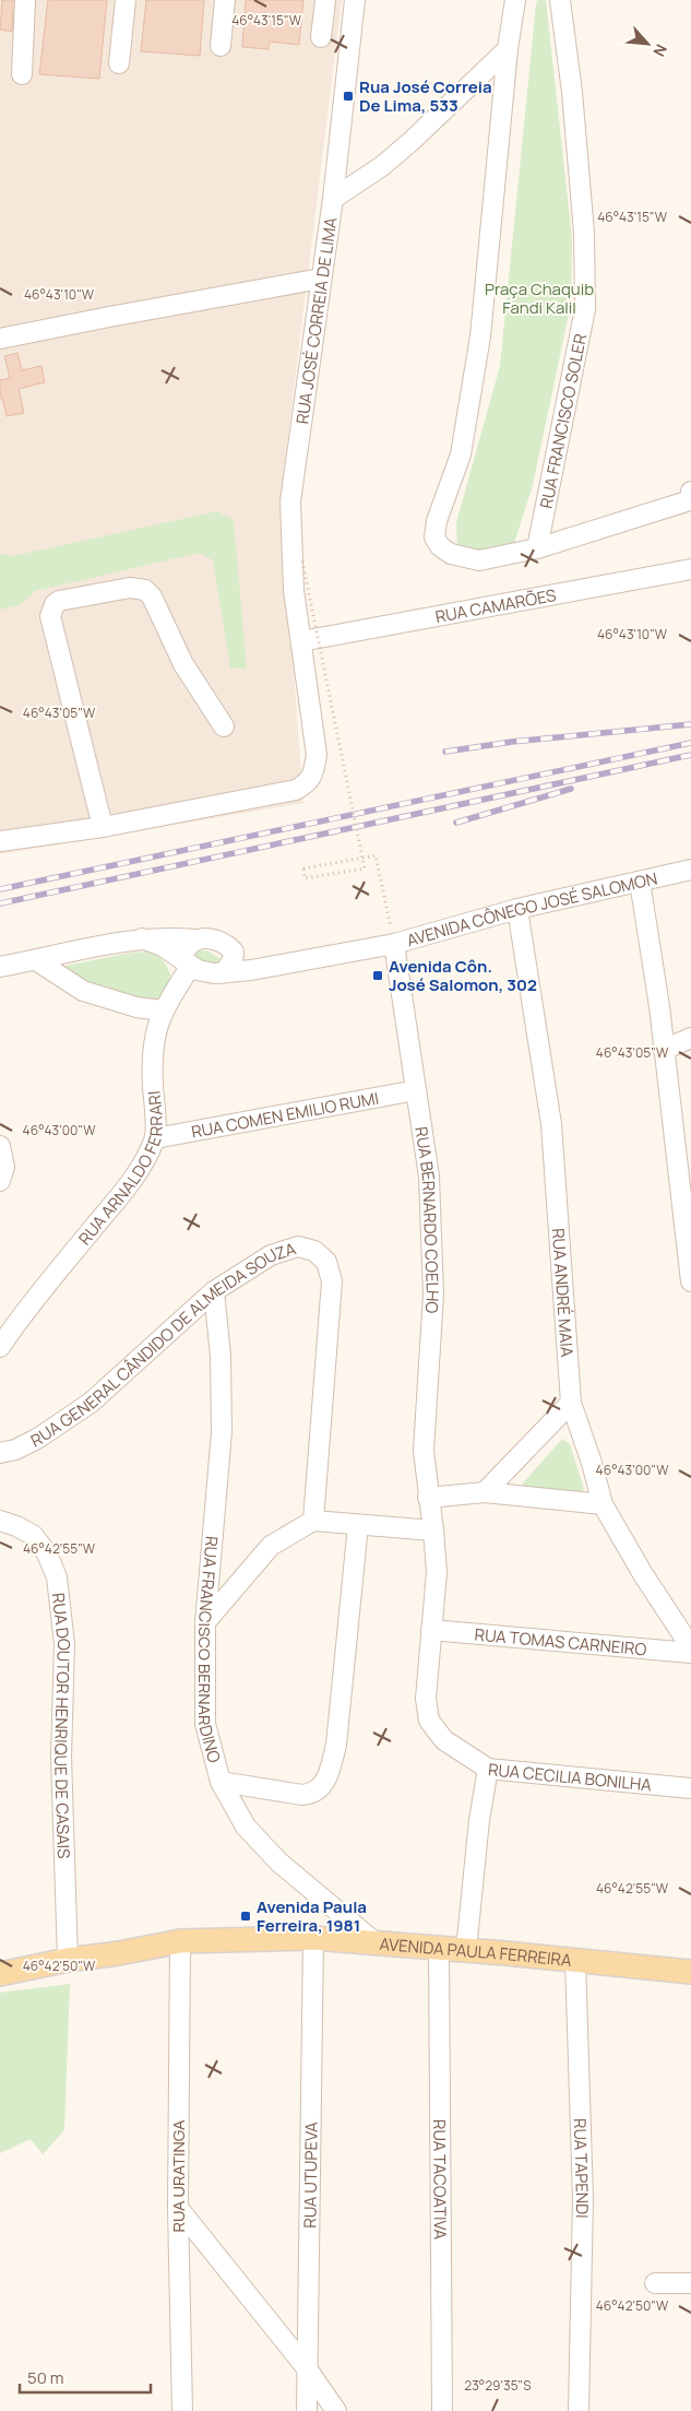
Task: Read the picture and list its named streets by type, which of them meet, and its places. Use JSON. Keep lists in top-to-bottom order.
{
  "streets": {
    "main road": ["AVENIDA PAULA FERREIRA"],
    "street": [
      "RUA JOSÉ CORREIA DE LIMA",
      "RUA FRANCISCO SOLER",
      "RUA CAMARÕES",
      "AVENIDA CÔNEGO JOSÉ SALOMON",
      "RUA COMEN EMILIO RUMI",
      "RUA ARNALDO FERRARI",
      "RUA BERNARDO COELHO",
      "RUA ANDRÉ MAIA",
      "RUA GENERAL CÂNDIDO DE ALMEIDA SOUZA",
      "RUA TOMAS CARNEIRO",
      "RUA FRANCISCO BERNARDINO",
      "RUA DOUTOR HENRIQUE DE CASAIS",
      "RUA CECILIA BONILHA",
      "RUA TAPENDI",
      "RUA UTUPEVA",
      "RUA URATINGA",
      "RUA TACOATIVA"
    ]
  },
  "crossings": [
    ["RUA JOSÉ CORREIA DE LIMA", "RUA CAMARÕES"],
    ["AVENIDA CÔNEGO JOSÉ SALOMON", "RUA ARNALDO FERRARI"],
    ["AVENIDA CÔNEGO JOSÉ SALOMON", "RUA BERNARDO COELHO"],
    ["AVENIDA CÔNEGO JOSÉ SALOMON", "RUA ANDRÉ MAIA"],
    ["RUA COMEN EMILIO RUMI", "RUA ARNALDO FERRARI"],
    ["RUA COMEN EMILIO RUMI", "RUA BERNARDO COELHO"],
    ["RUA BERNARDO COELHO", "RUA CECILIA BONILHA"],
    ["RUA GENERAL CÂNDIDO DE ALMEIDA SOUZA", "RUA FRANCISCO BERNARDINO"],
    ["RUA TOMAS CARNEIRO", "RUA CECILIA BONILHA"],
    ["RUA FRANCISCO BERNARDINO", "AVENIDA PAULA FERREIRA"],
    ["RUA DOUTOR HENRIQUE DE CASAIS", "AVENIDA PAULA FERREIRA"],
    ["AVENIDA PAULA FERREIRA", "RUA TAPENDI"],
    ["AVENIDA PAULA FERREIRA", "RUA UTUPEVA"],
    ["AVENIDA PAULA FERREIRA", "RUA URATINGA"],
    ["AVENIDA PAULA FERREIRA", "RUA TACOATIVA"]
  ],
  "parks": ["Praça Chaquib Fandi Kalil"],
  "places": {
    "transit": ["Rua José Correia De Lima, 533", "Avenida Côn. José Salomon, 302", "Avenida Paula Ferreira, 1981"]
  },
  "scale_bar": "50 m",
  "north": "bottom right",
  "coordinates": [
    "46°43'15\"W",
    "46°43'10\"W",
    "46°43'05\"W",
    "46°43'00\"W",
    "46°42'55\"W",
    "46°42'50\"W",
    "23°29'35\"S"
  ]
}
